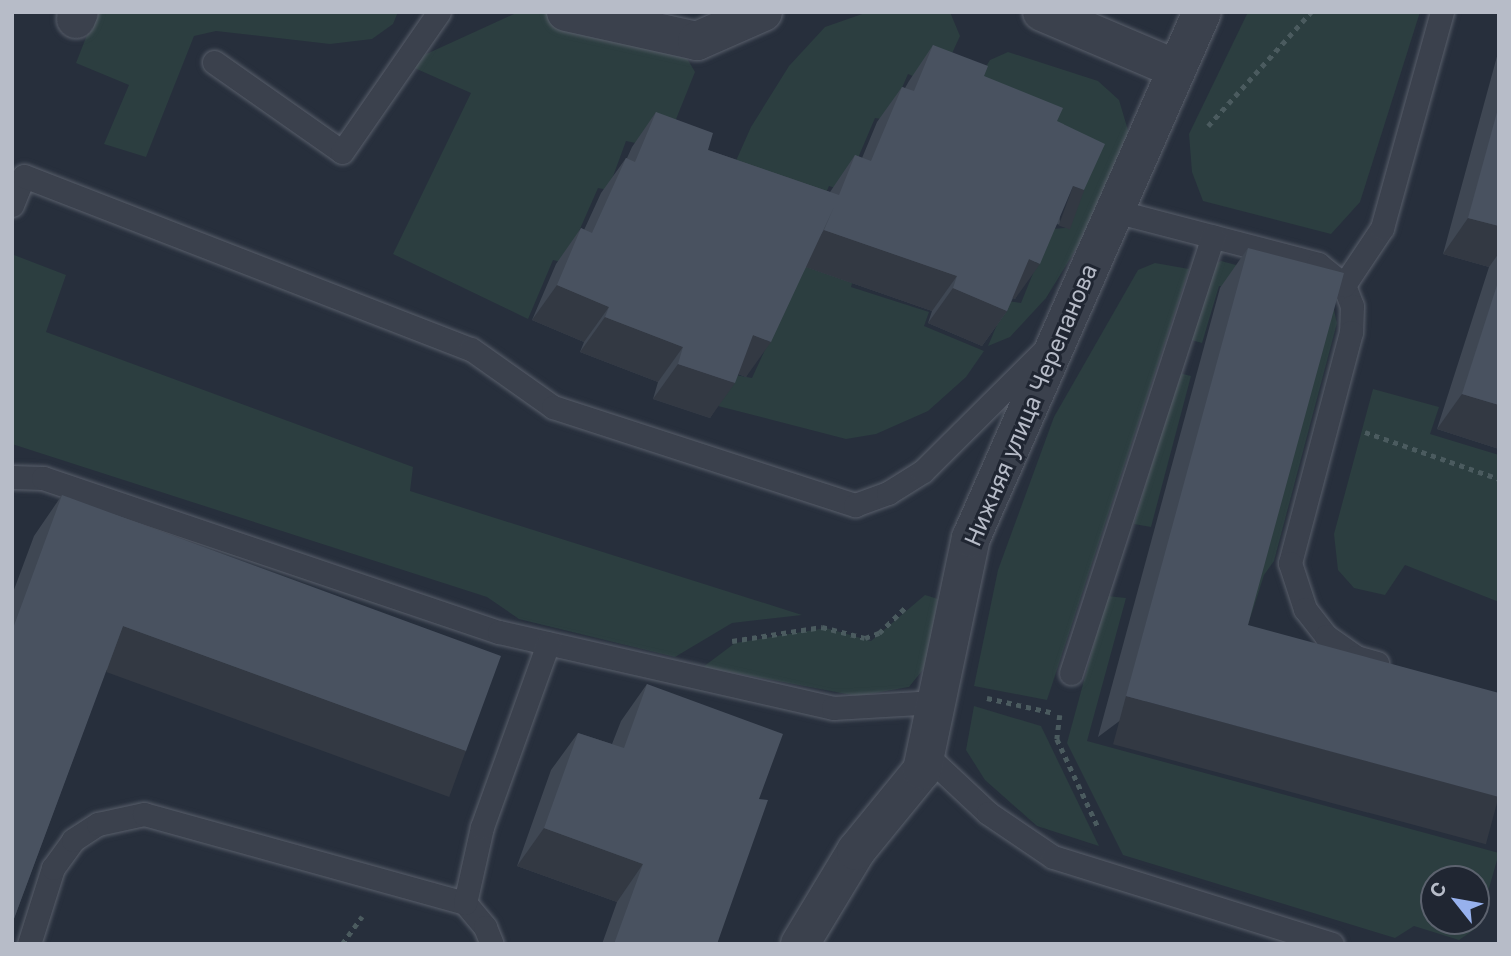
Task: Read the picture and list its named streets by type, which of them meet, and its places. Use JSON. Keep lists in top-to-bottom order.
{
  "streets": {
    "street": ["Нижняя улица Черепанова"]
  },
  "north": "top left"
}
